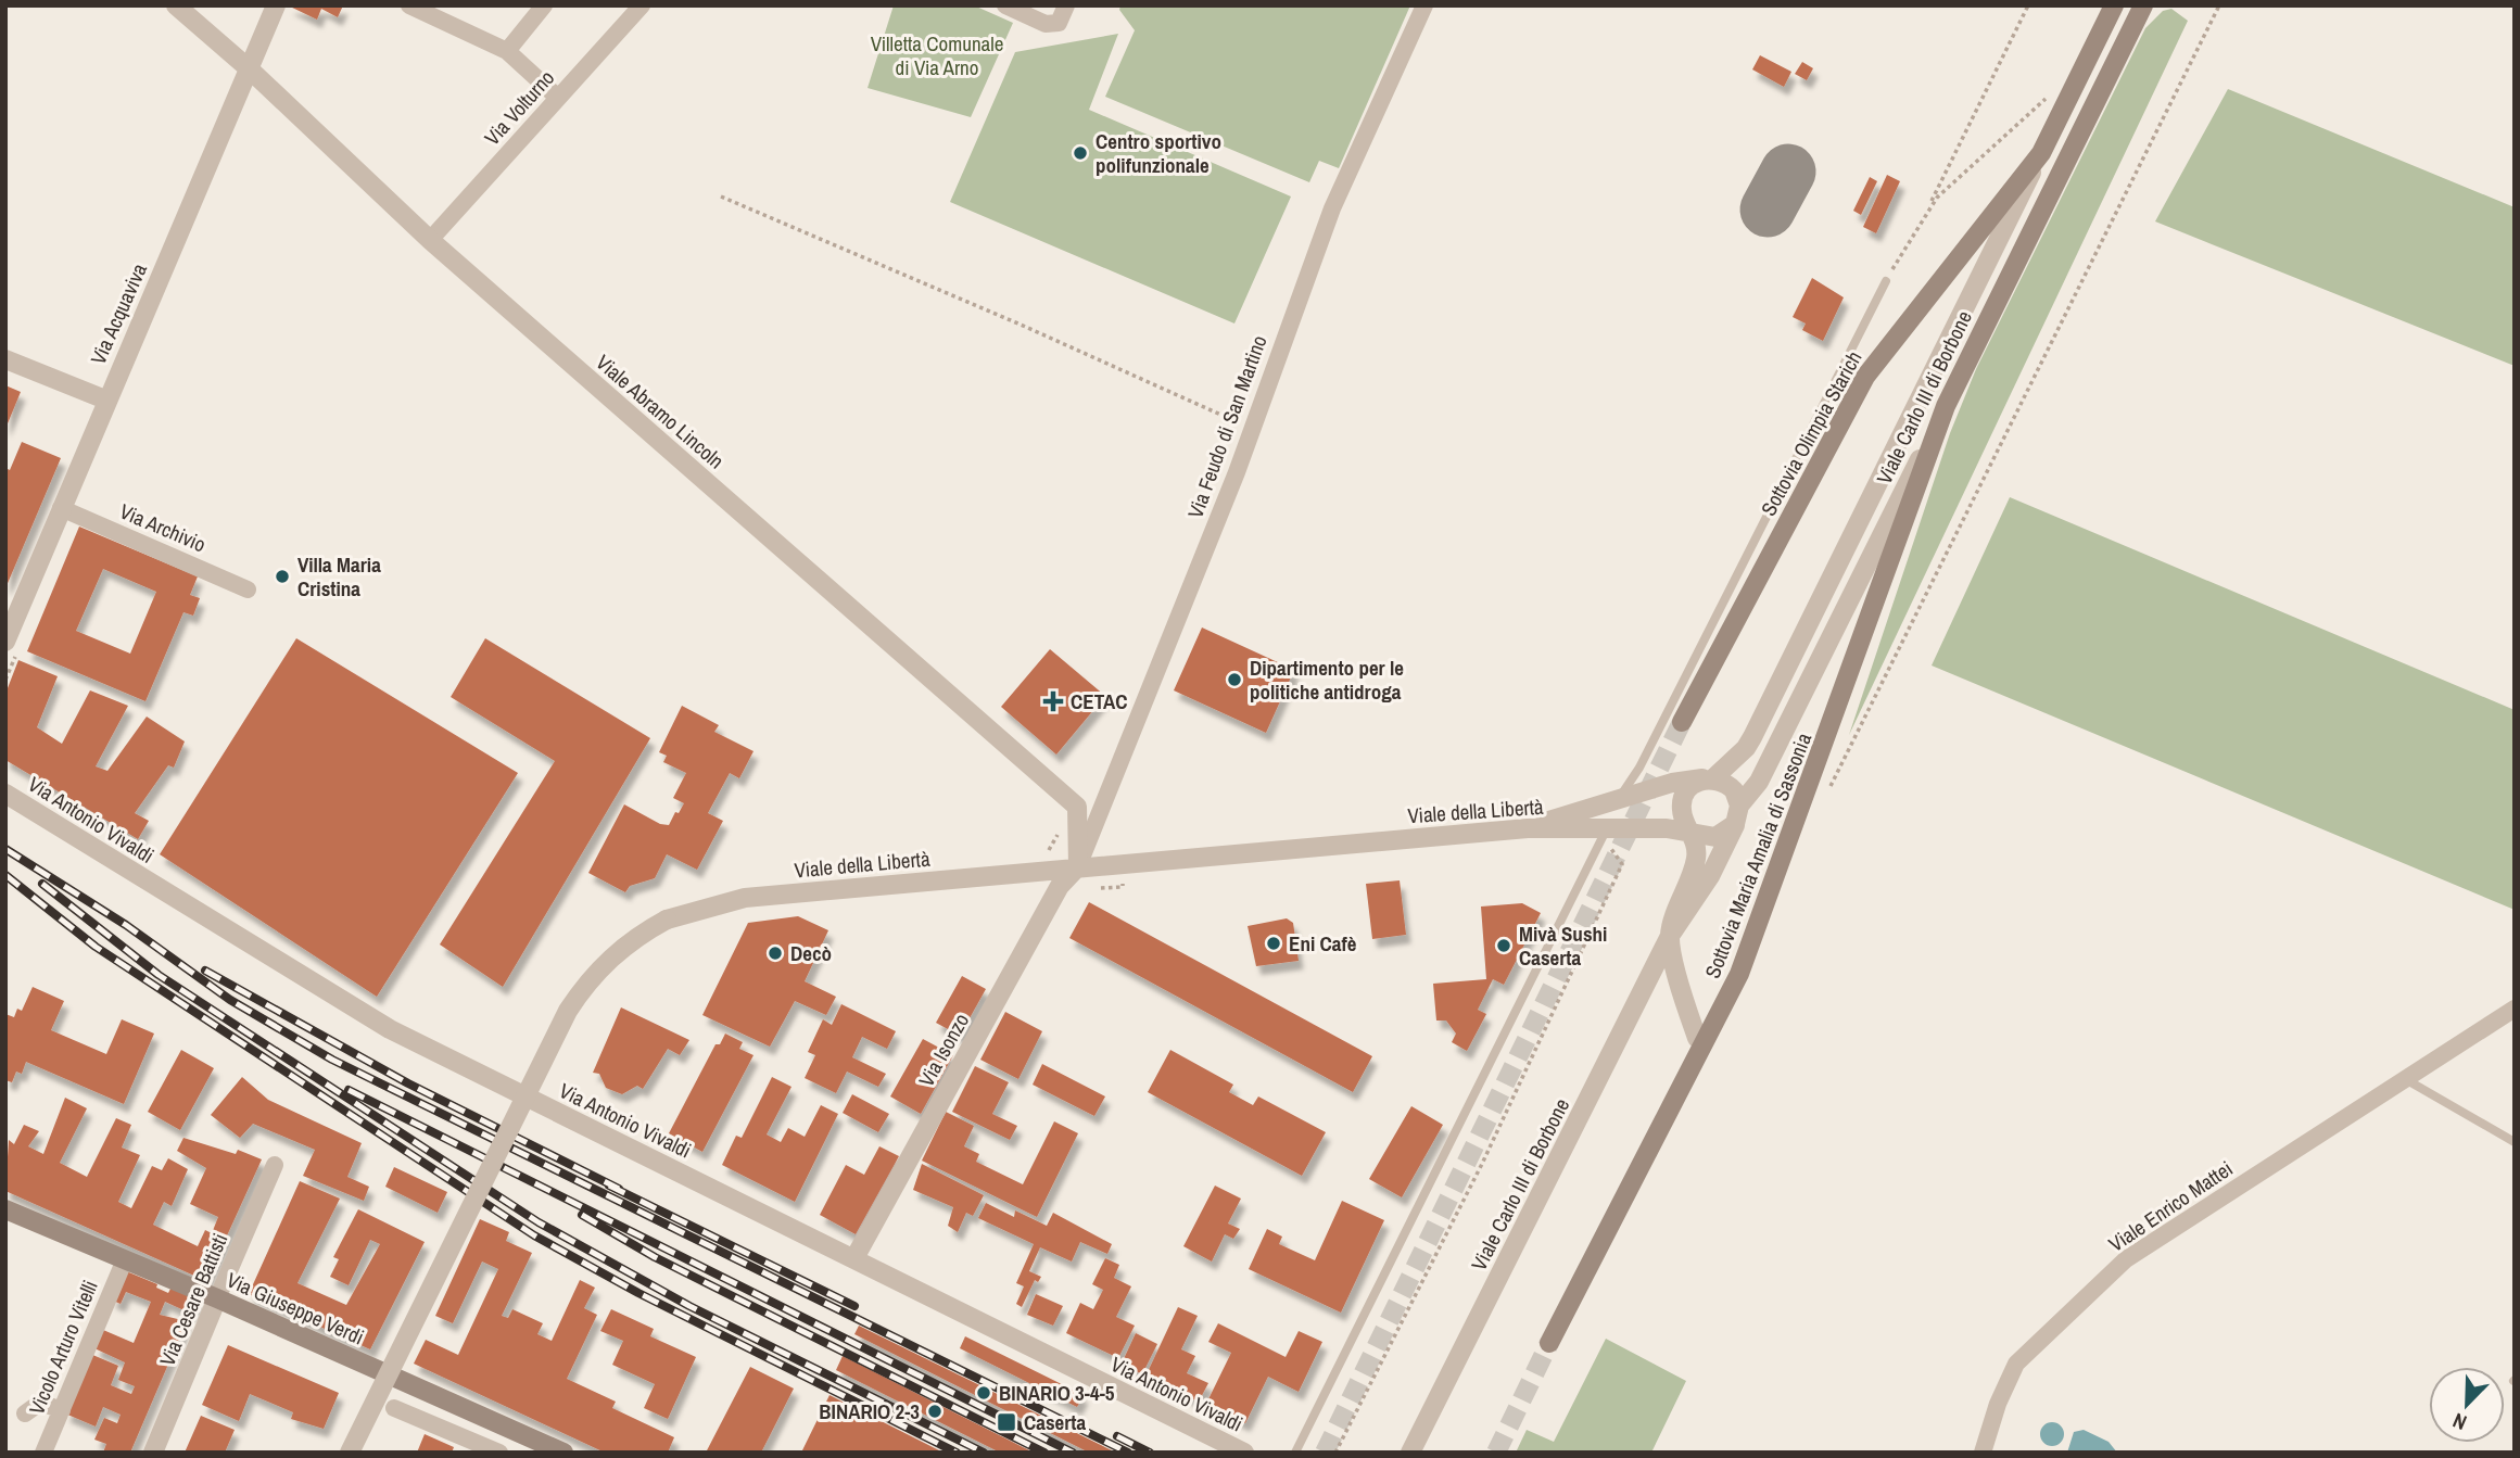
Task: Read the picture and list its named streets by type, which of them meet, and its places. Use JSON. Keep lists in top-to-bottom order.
{
  "streets": {
    "main road": [
      "Viale Carlo III di Borbone",
      "Sottovia Olimpia Starich",
      "Sottovia Maria Amalia di Sassonia",
      "Via Giuseppe Verdi"
    ],
    "street": [
      "Via Volturno",
      "Via Acquaviva",
      "Viale Abramo Lincoln",
      "Via Feudo di San Martino",
      "Via Archivio",
      "Viale della Libertà",
      "Via Antonio Vivaldi",
      "Via Isonzo",
      "Viale Enrico Mattei",
      "Via Cesare Battisti",
      "Vicolo Arturo Vitelli"
    ]
  },
  "crossings": [
    ["Via Volturno", "Viale Abramo Lincoln"],
    ["Via Acquaviva", "Viale Abramo Lincoln"],
    ["Via Acquaviva", "Via Archivio"],
    ["Viale Carlo III di Borbone", "Sottovia Olimpia Starich"],
    ["Viale Carlo III di Borbone", "Viale della Libertà"],
    ["Viale Carlo III di Borbone", "Sottovia Maria Amalia di Sassonia"],
    ["Viale Abramo Lincoln", "Via Feudo di San Martino"],
    ["Viale Abramo Lincoln", "Viale della Libertà"],
    ["Viale Abramo Lincoln", "Via Isonzo"],
    ["Via Feudo di San Martino", "Viale della Libertà"],
    ["Via Feudo di San Martino", "Via Isonzo"],
    ["Viale della Libertà", "Via Isonzo"],
    ["Via Antonio Vivaldi", "Via Isonzo"],
    ["Via Cesare Battisti", "Via Giuseppe Verdi"],
    ["Via Giuseppe Verdi", "Vicolo Arturo Vitelli"]
  ],
  "parks": ["Villetta Comunale di Via Arno"],
  "places": {
    "other": [
      "Centro sportivo polifunzionale",
      "Villa Maria Cristina",
      "Dipartimento per le politiche antidroga",
      "Eni Cafè",
      "Mivà Sushi Caserta",
      "Decò",
      "BINARIO 3-4-5",
      "BINARIO 2-3"
    ],
    "health": ["CETAC"],
    "transit": ["Caserta"]
  },
  "north": "bottom left"
}
